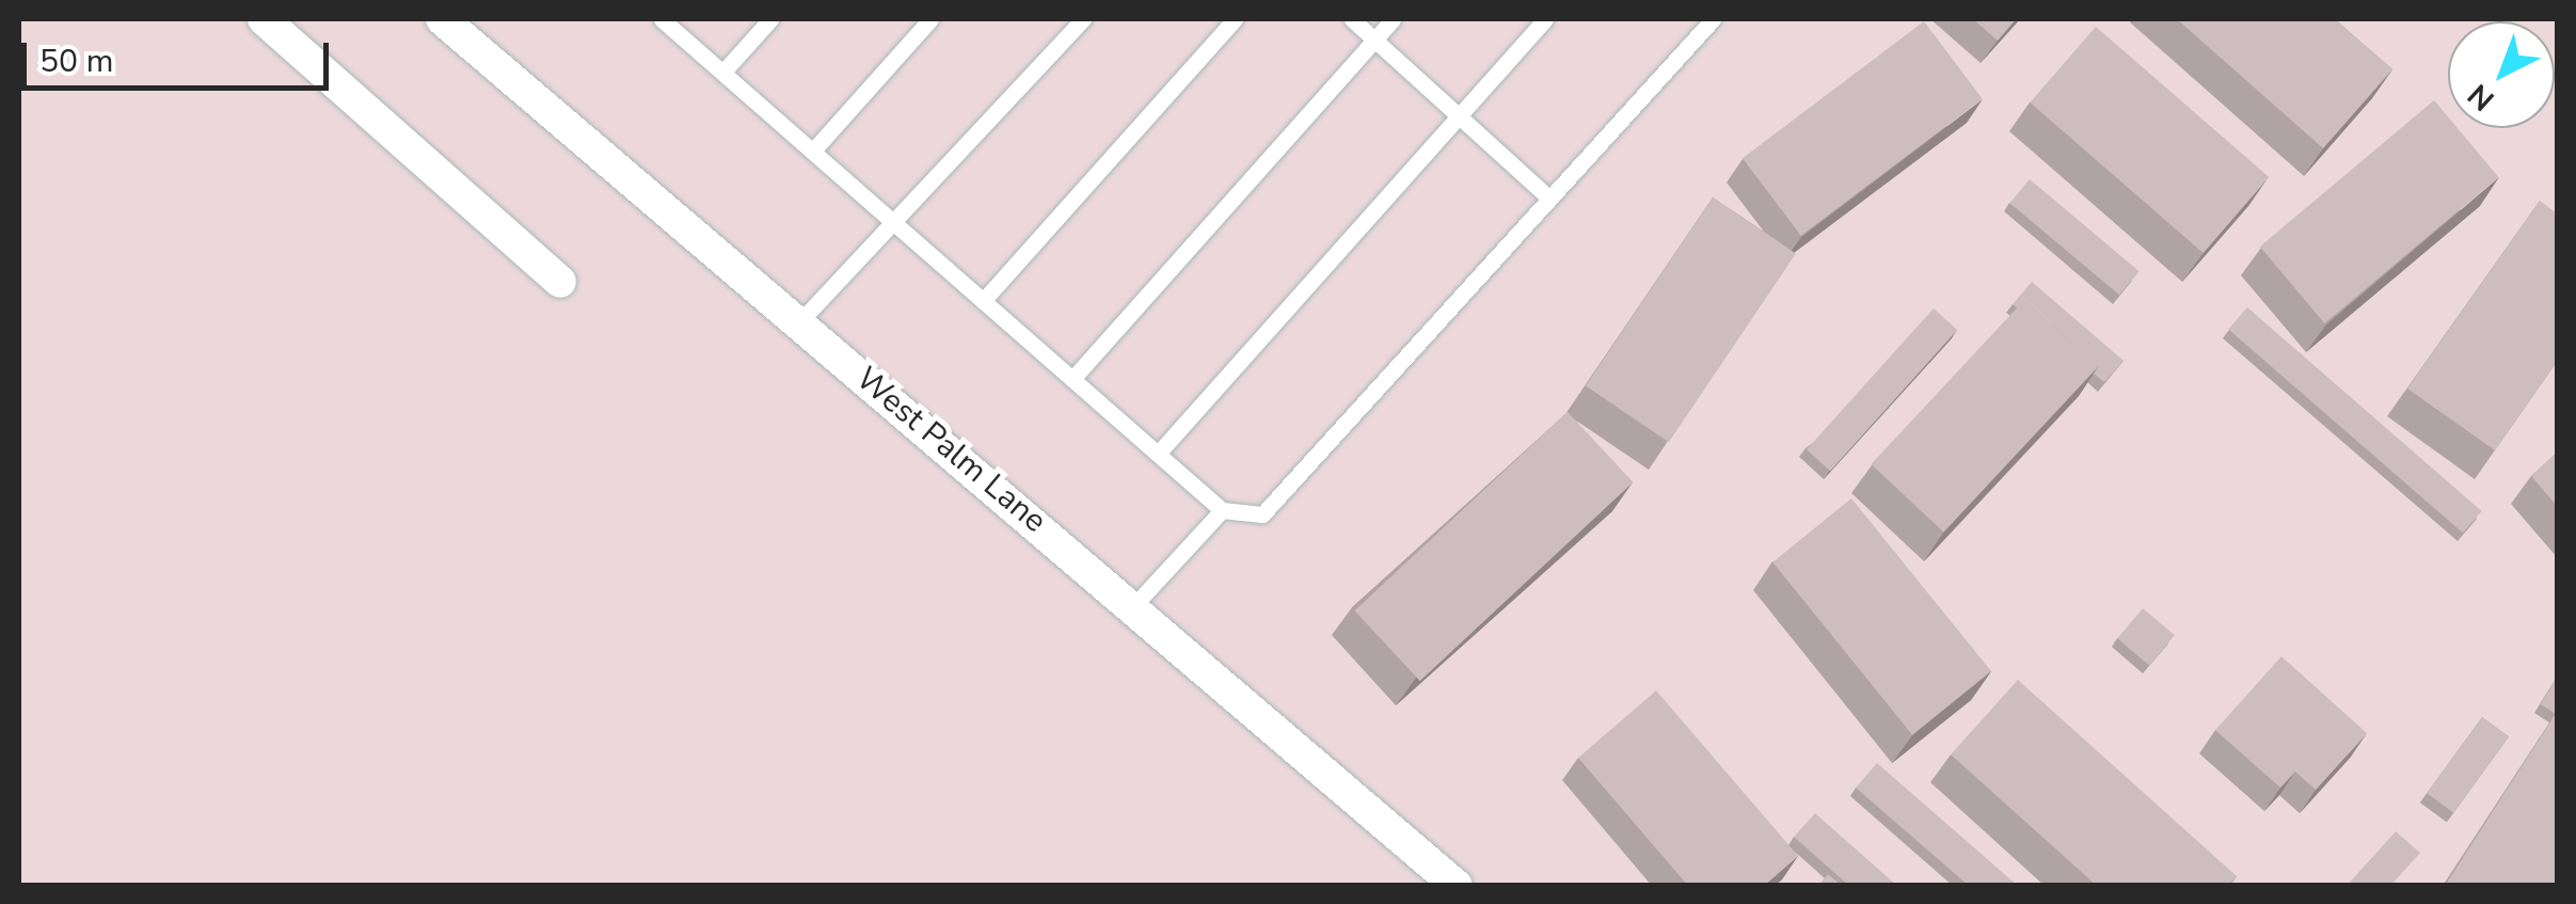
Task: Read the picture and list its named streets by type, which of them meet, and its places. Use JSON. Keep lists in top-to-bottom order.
{
  "streets": {
    "street": ["West Palm Lane"]
  },
  "scale_bar": "50 m",
  "north": "bottom left"
}
